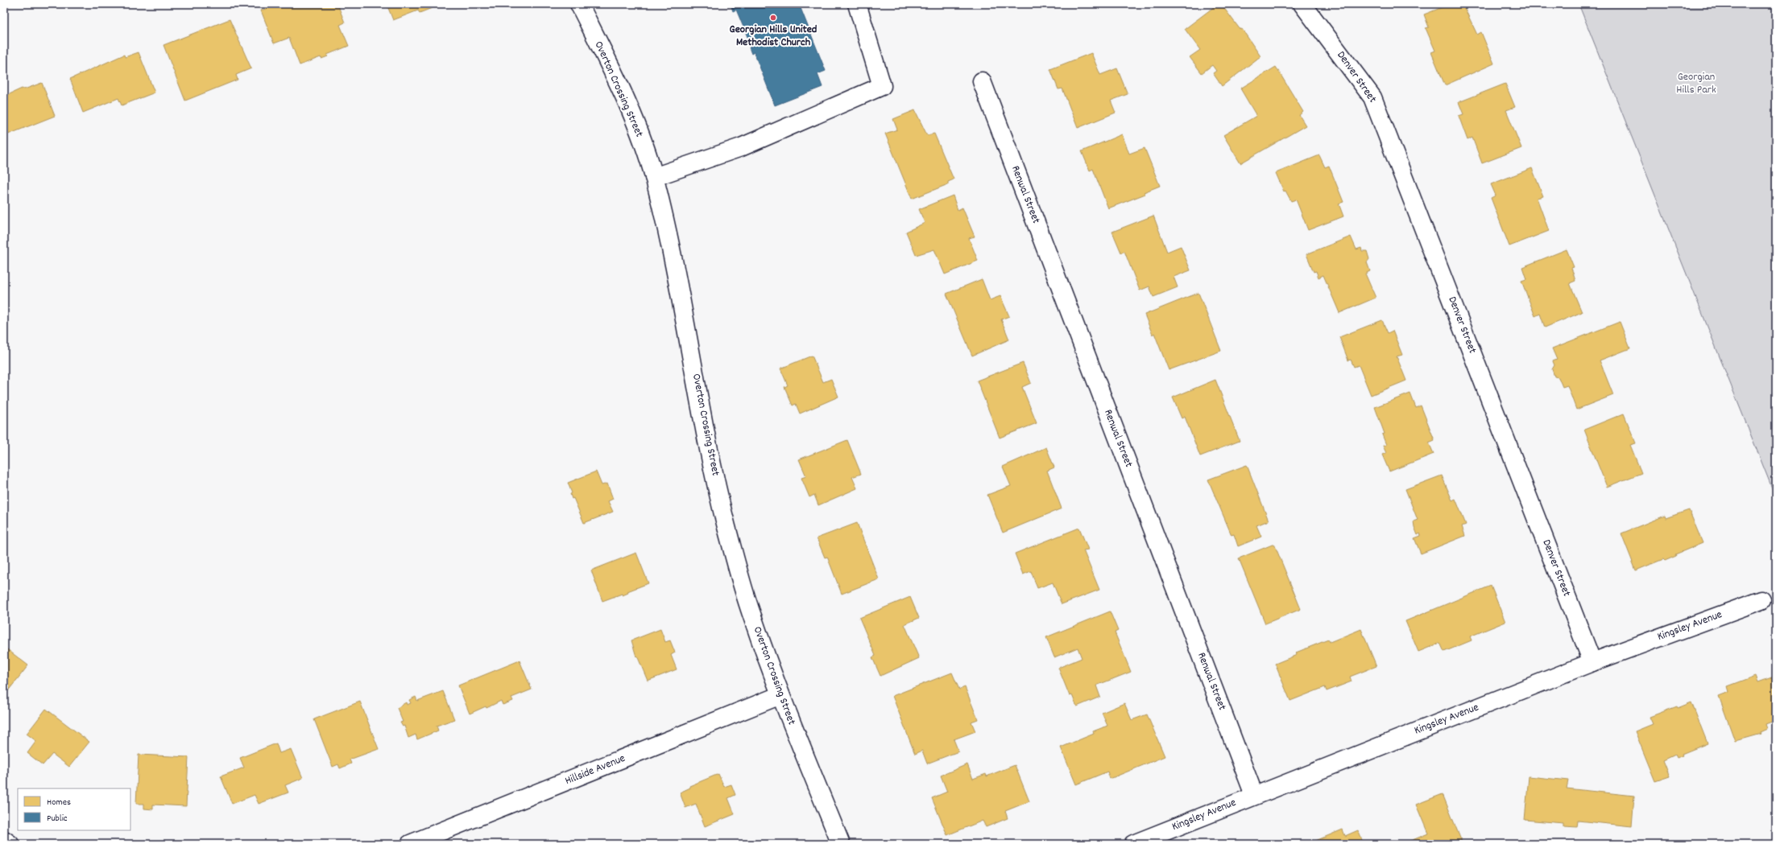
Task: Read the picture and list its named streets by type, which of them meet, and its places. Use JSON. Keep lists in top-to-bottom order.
{
  "streets": {
    "street": [
      "Denver Street",
      "Overton Crossing Street",
      "Renwal Street",
      "Kingsley Avenue",
      "Hillside Avenue"
    ]
  },
  "crossings": [
    ["Denver Street", "Kingsley Avenue"],
    ["Overton Crossing Street", "Hillside Avenue"],
    ["Renwal Street", "Kingsley Avenue"]
  ],
  "parks": ["Georgian Hills Park"],
  "places": ["Georgian Hills United Methodist Church"],
  "legend": ["Homes", "Public"]
}
